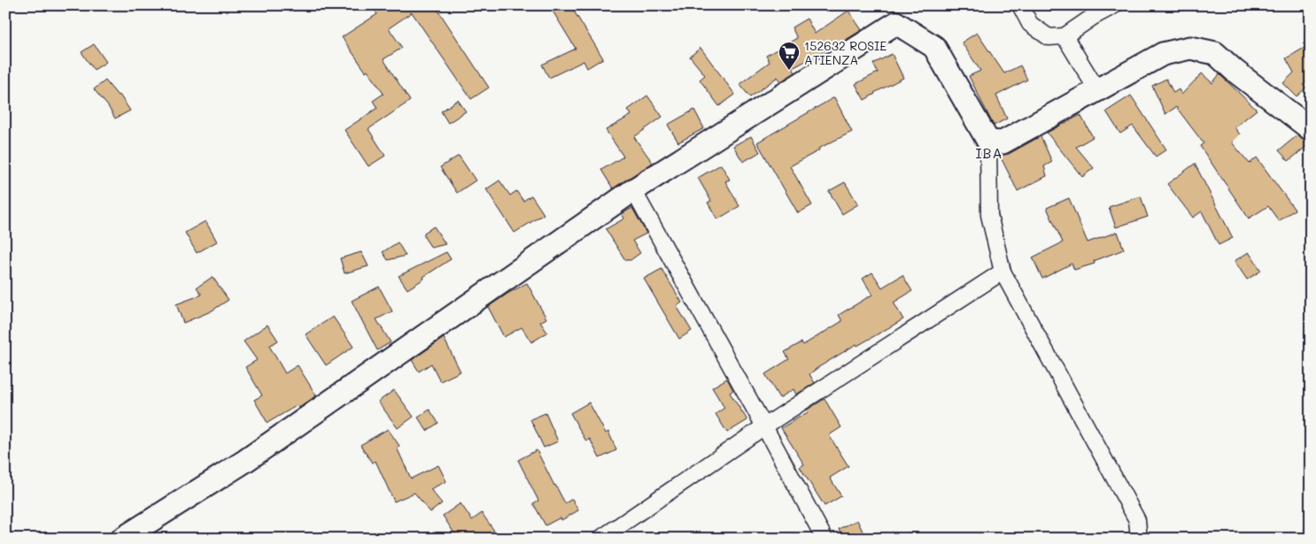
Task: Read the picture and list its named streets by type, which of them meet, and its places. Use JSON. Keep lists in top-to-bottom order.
{
  "districts": ["IBA"],
  "places": {
    "supermarket": ["152632 ROSIE ATIENZA"]
  }
}
